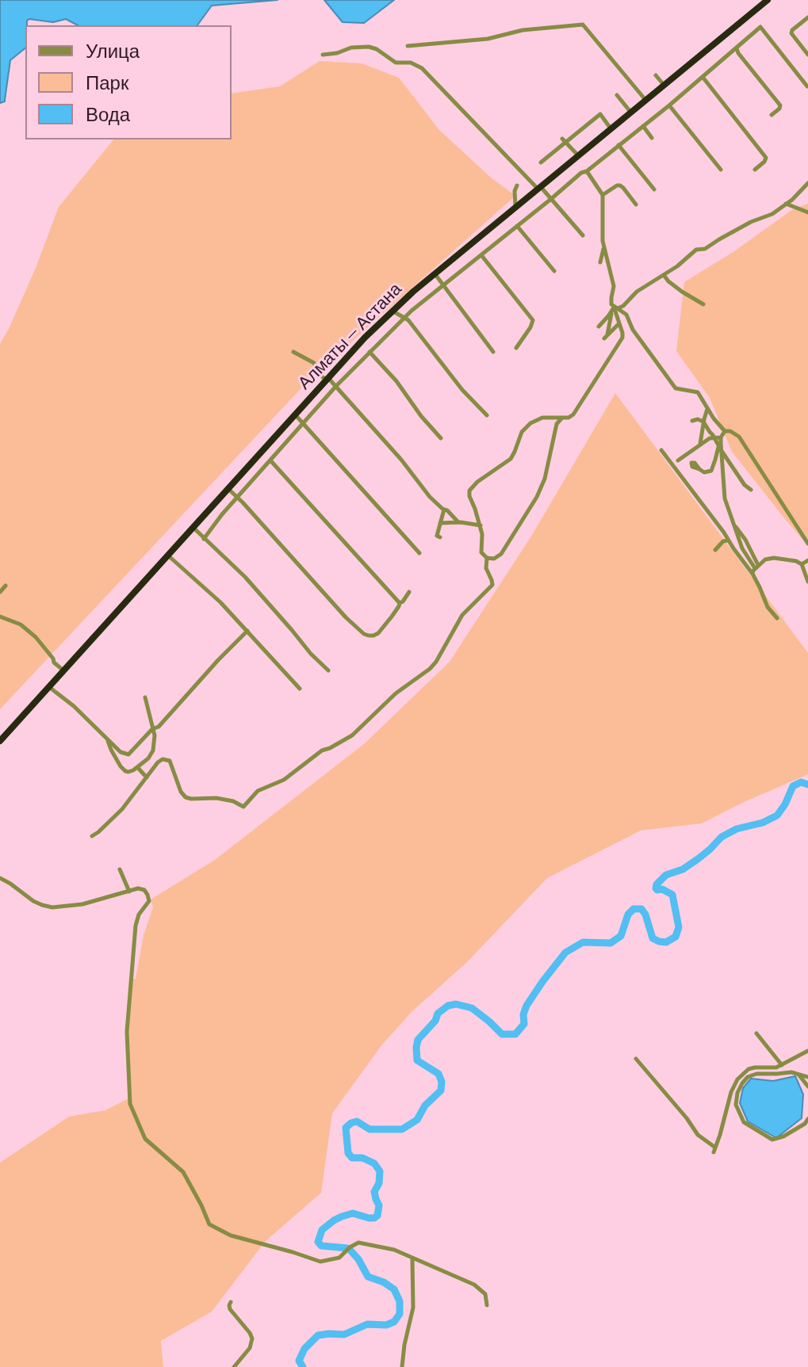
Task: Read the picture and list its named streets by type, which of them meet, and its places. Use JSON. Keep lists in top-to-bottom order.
{
  "streets": {
    "highway": ["Алматы — Астана"]
  },
  "legend": ["Улица", "Парк", "Вода"]
}
